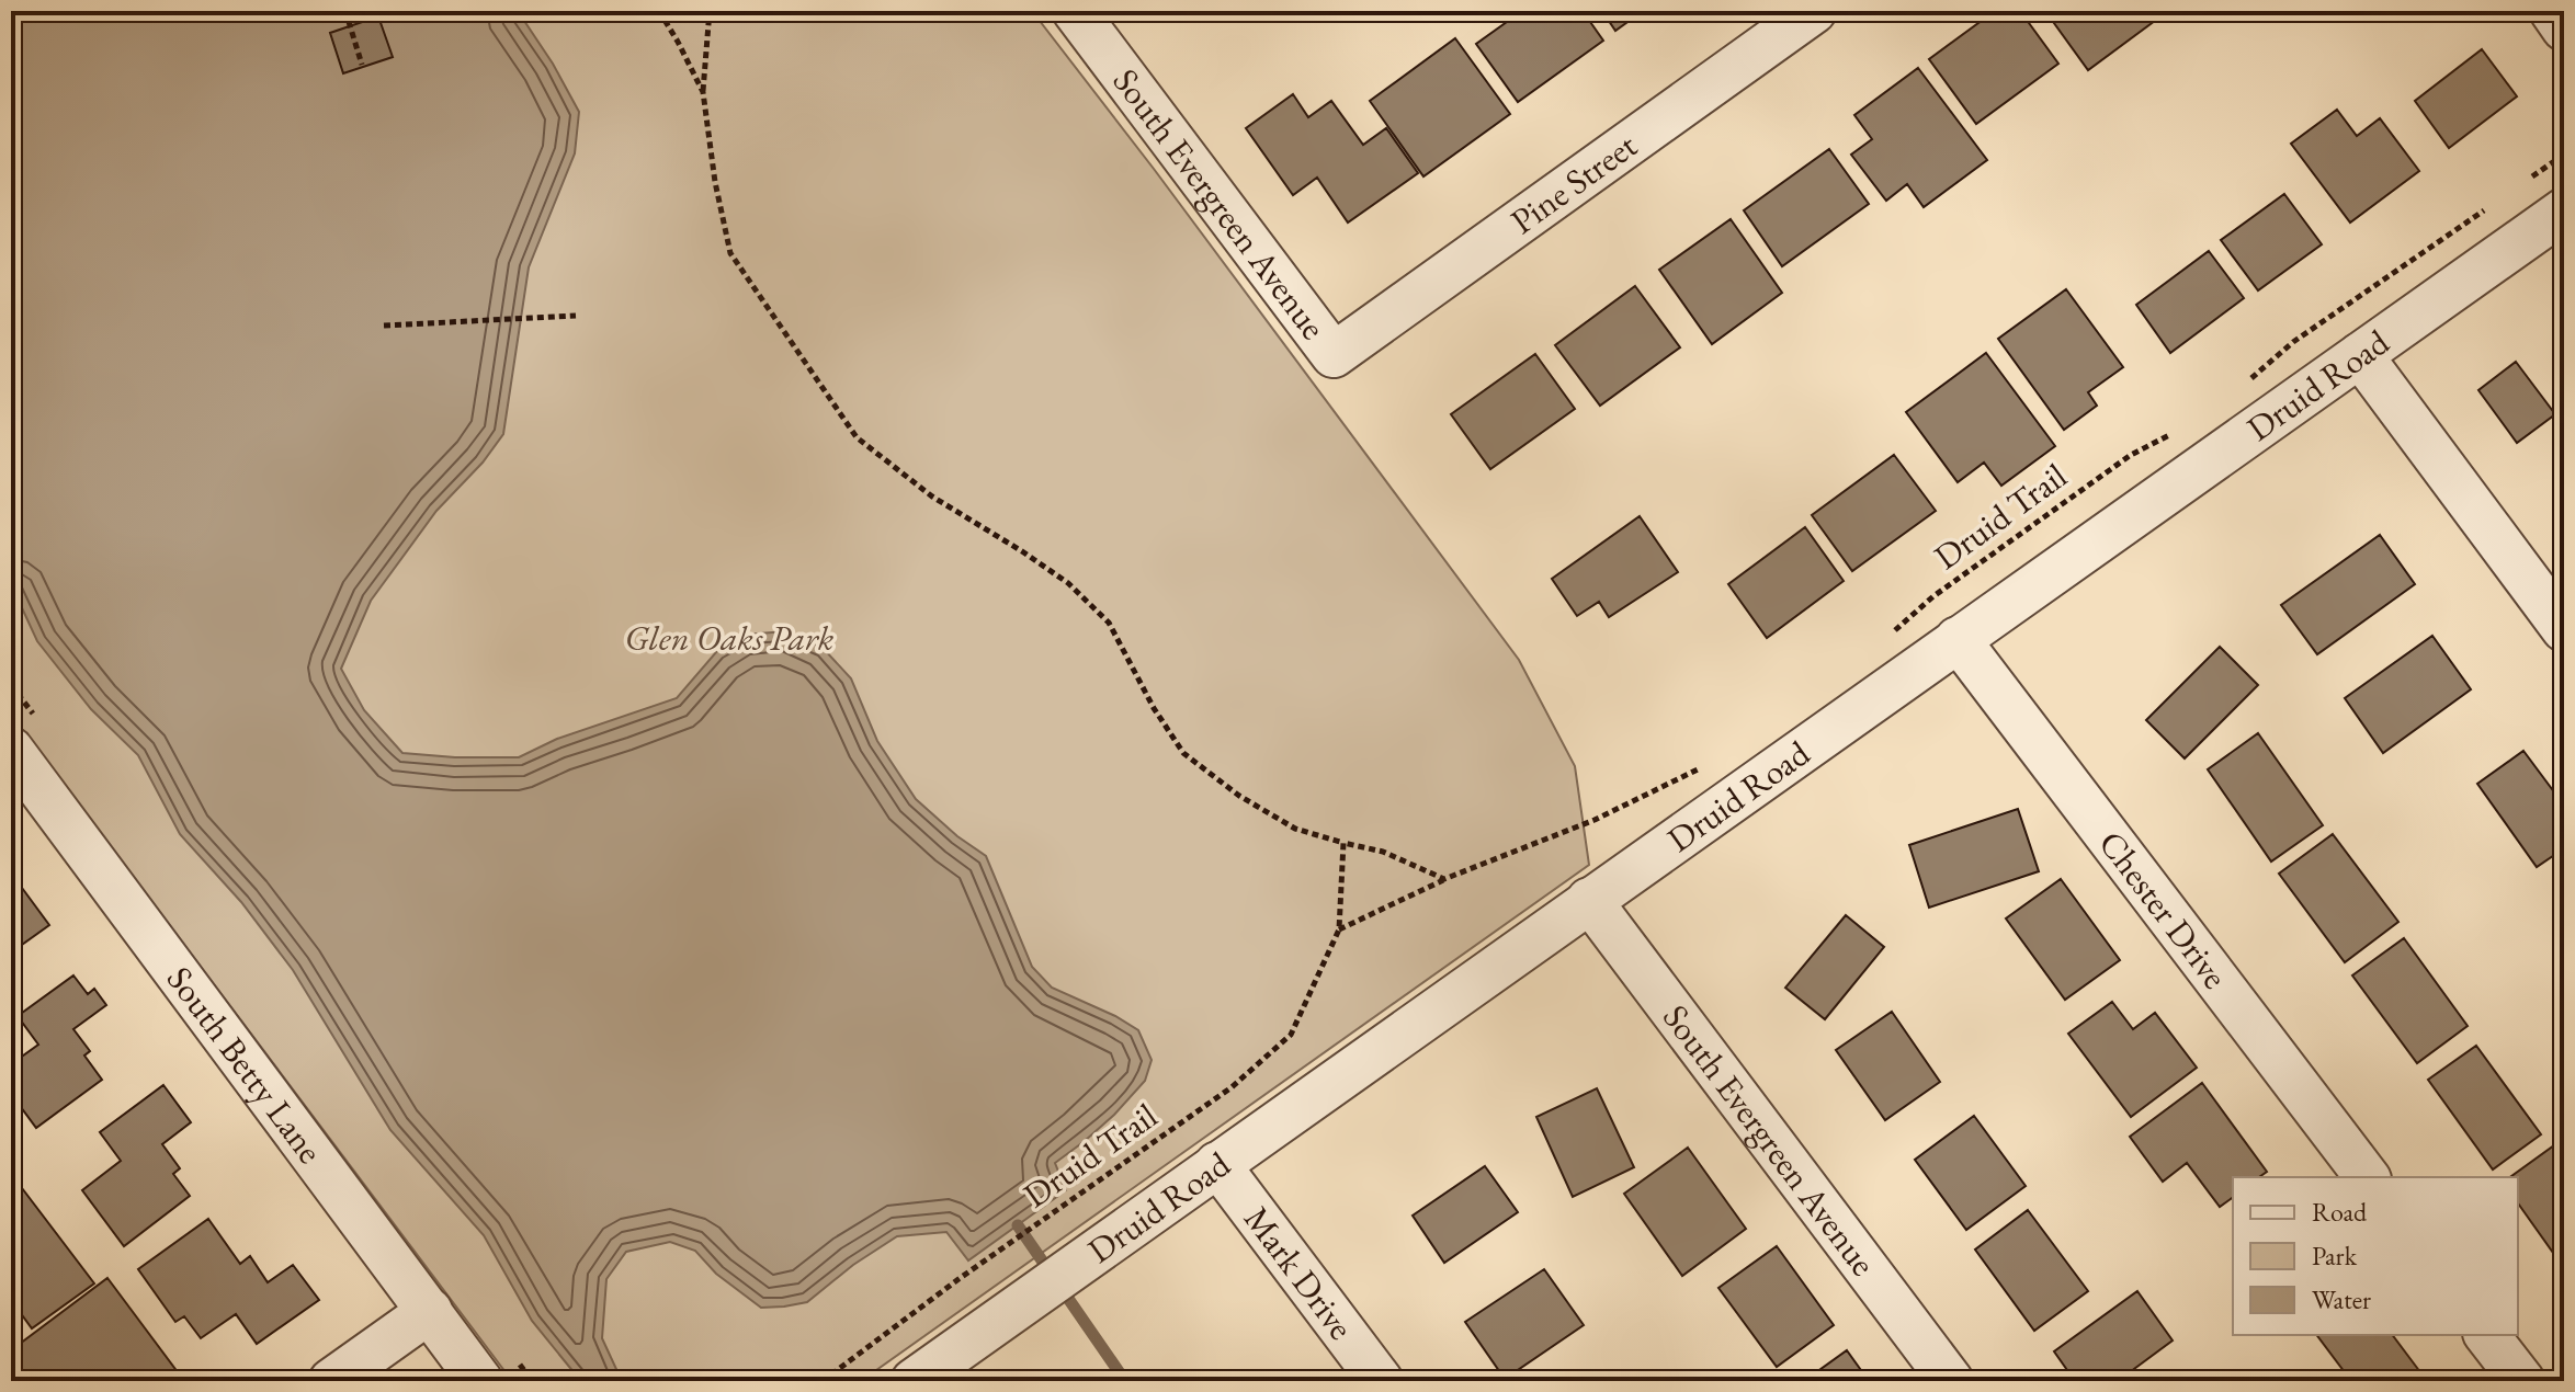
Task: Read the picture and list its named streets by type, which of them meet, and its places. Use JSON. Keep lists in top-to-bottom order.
{
  "streets": {
    "street": [
      "Pine Street",
      "South Evergreen Avenue",
      "Druid Road",
      "Chester Drive",
      "South Betty Lane",
      "Mark Drive"
    ],
    "path": ["Druid Trail"]
  },
  "crossings": [
    ["Pine Street", "South Evergreen Avenue"],
    ["South Evergreen Avenue", "Druid Road"],
    ["Druid Road", "Chester Drive"],
    ["Druid Road", "Mark Drive"]
  ],
  "parks": ["Glen Oaks Park"],
  "legend": ["Road", "Park", "Water"]
}
